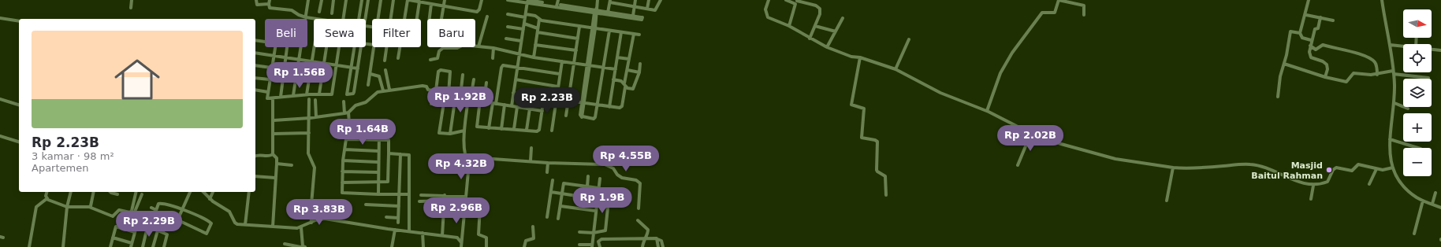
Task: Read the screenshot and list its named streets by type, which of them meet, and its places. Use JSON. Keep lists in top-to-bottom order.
{
  "places": ["Masjid Baitul Rahman"],
  "north": "right",
  "page": {
    "map_buttons": ["+", "−"],
    "chip": [
      "Beli",
      "Sewa",
      "Filter",
      "Baru"
    ],
    "list": [
      {
        "name": "Rp 2.23B",
        "note": "3 kamar · 98 m² · Apartemen"
      }
    ],
    "price": [
      "Rp 1.56B",
      "Rp 1.92B",
      "Rp 2.23B",
      "Rp 1.64B",
      "Rp 2.02B",
      "Rp 4.55B",
      "Rp 4.32B",
      "Rp 1.9B",
      "Rp 2.96B",
      "Rp 3.83B",
      "Rp 2.29B"
    ]
  }
}
